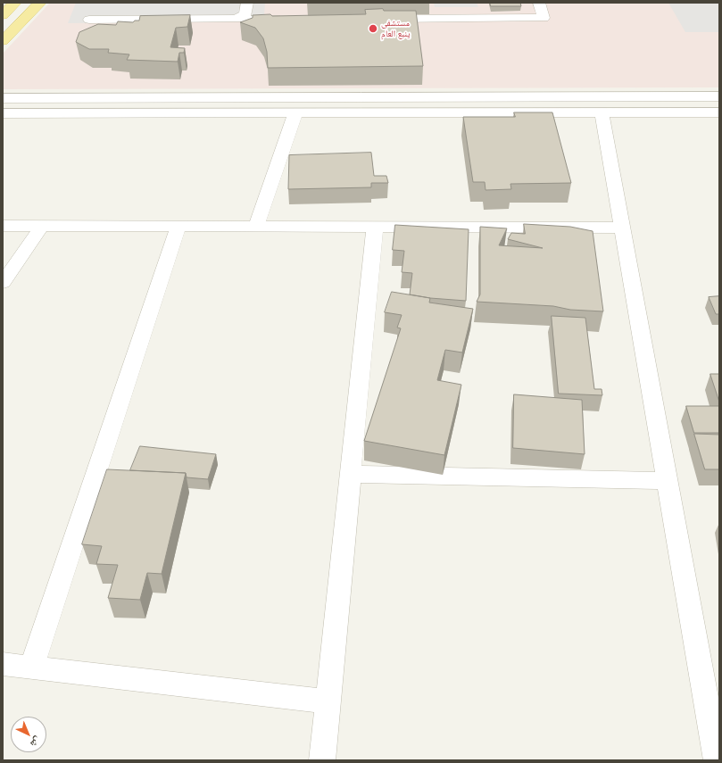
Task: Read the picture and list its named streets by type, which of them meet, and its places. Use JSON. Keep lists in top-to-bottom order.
{
  "places": ["مستشفى ينبع العام"],
  "north": "bottom right"
}
